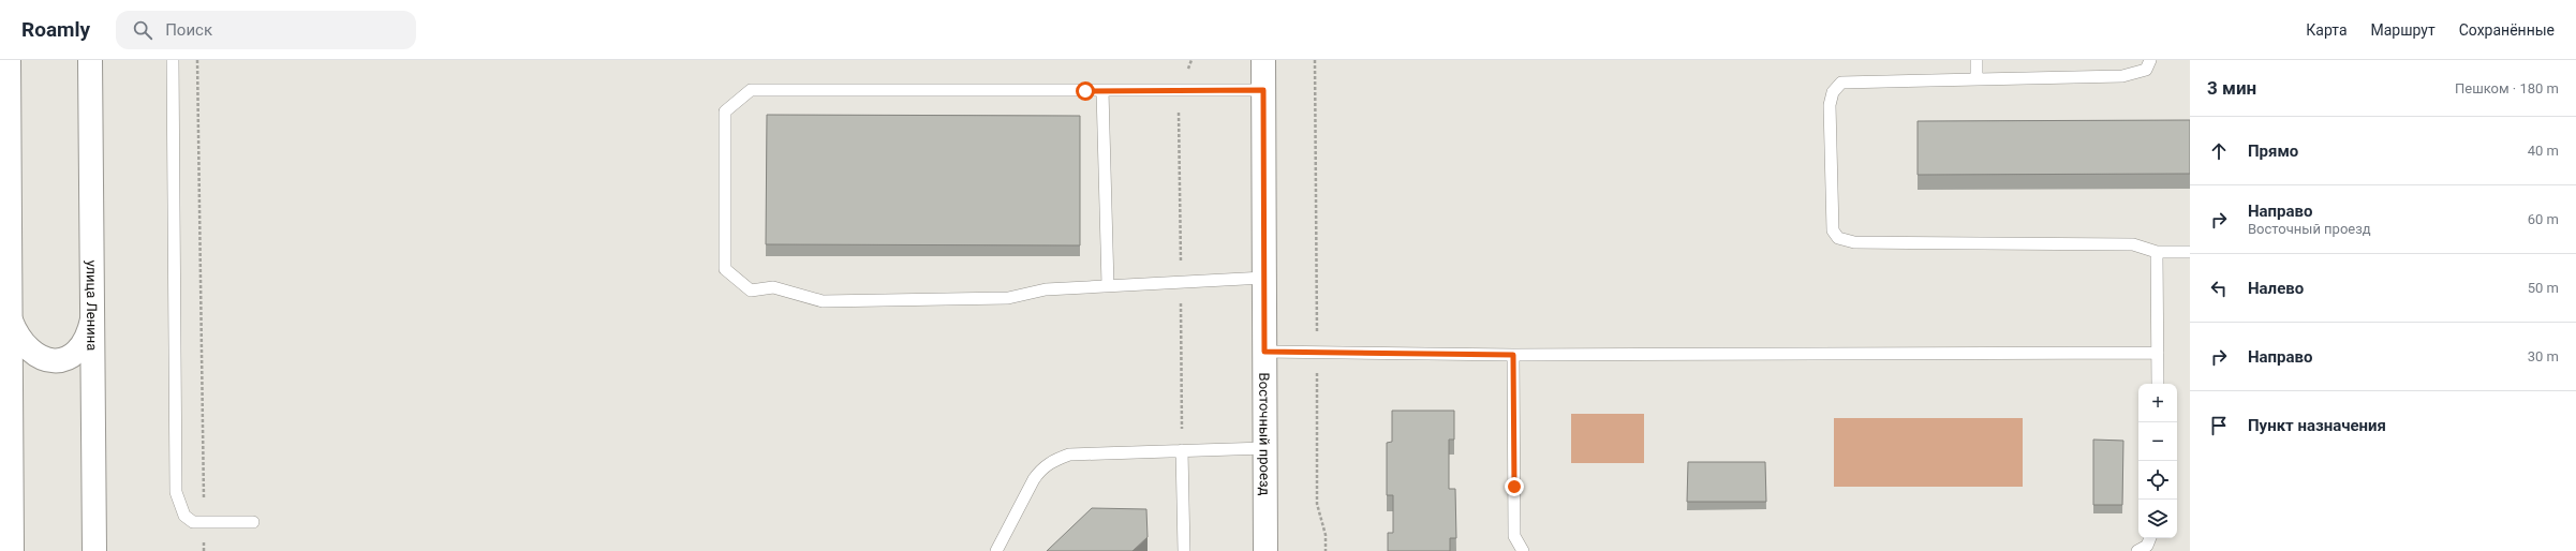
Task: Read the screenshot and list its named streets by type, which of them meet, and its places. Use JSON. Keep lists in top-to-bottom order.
{
  "streets": {
    "main road": ["улица Ленина", "Восточный проезд"]
  },
  "page": {
    "header": "Roamly",
    "search": "Поиск",
    "nav": ["Карта", "Маршрут", "Сохранённые"],
    "heading": ["3 мин", "Пешком · 180 m"],
    "list": [
      ["Прямо", "40 m"],
      ["Направо", "Восточный проезд", "60 m"],
      ["Налево", "50 m"],
      ["Направо", "30 m"],
      "Пункт назначения"
    ],
    "map_buttons": ["+", "−"]
  }
}
